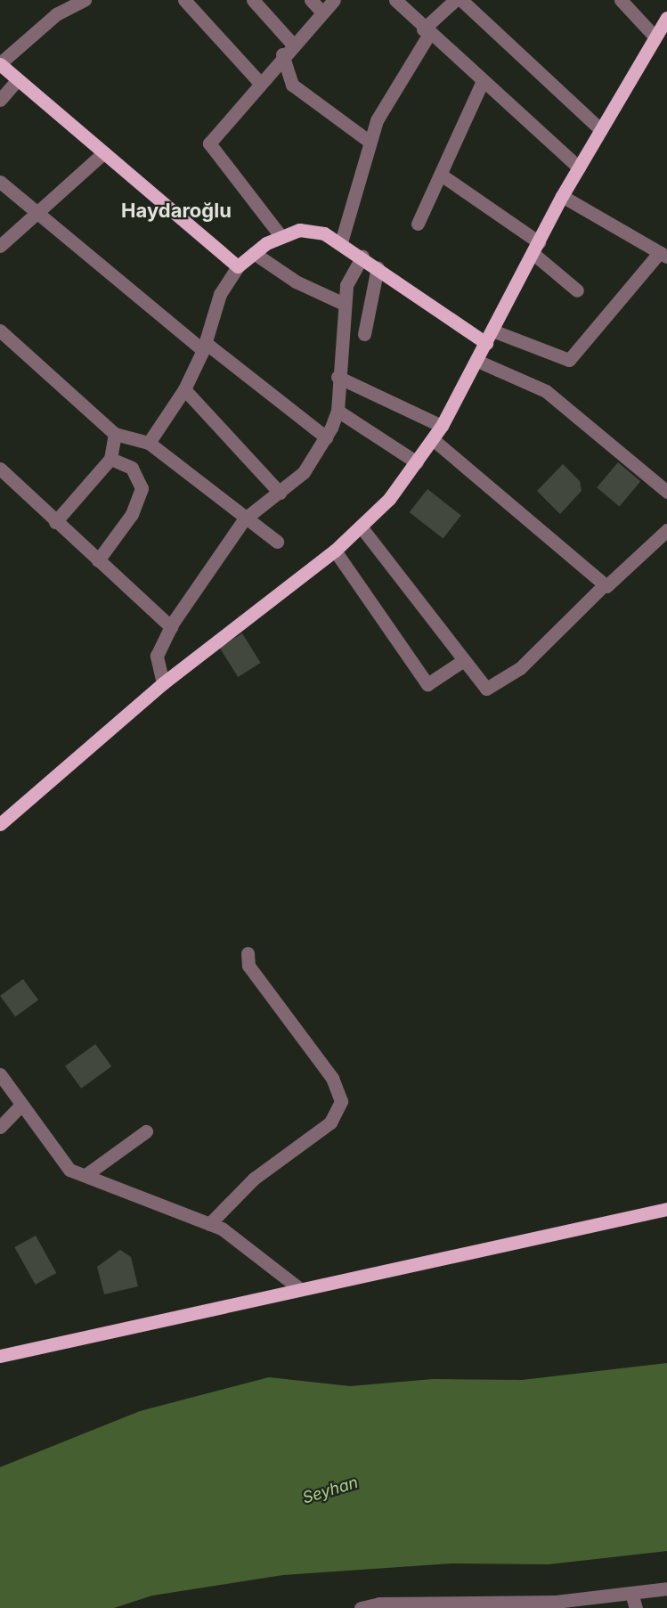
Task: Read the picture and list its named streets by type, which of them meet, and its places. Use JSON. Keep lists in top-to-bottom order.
{
  "districts": ["Haydaroğlu"],
  "water": ["Seyhan"]
}
